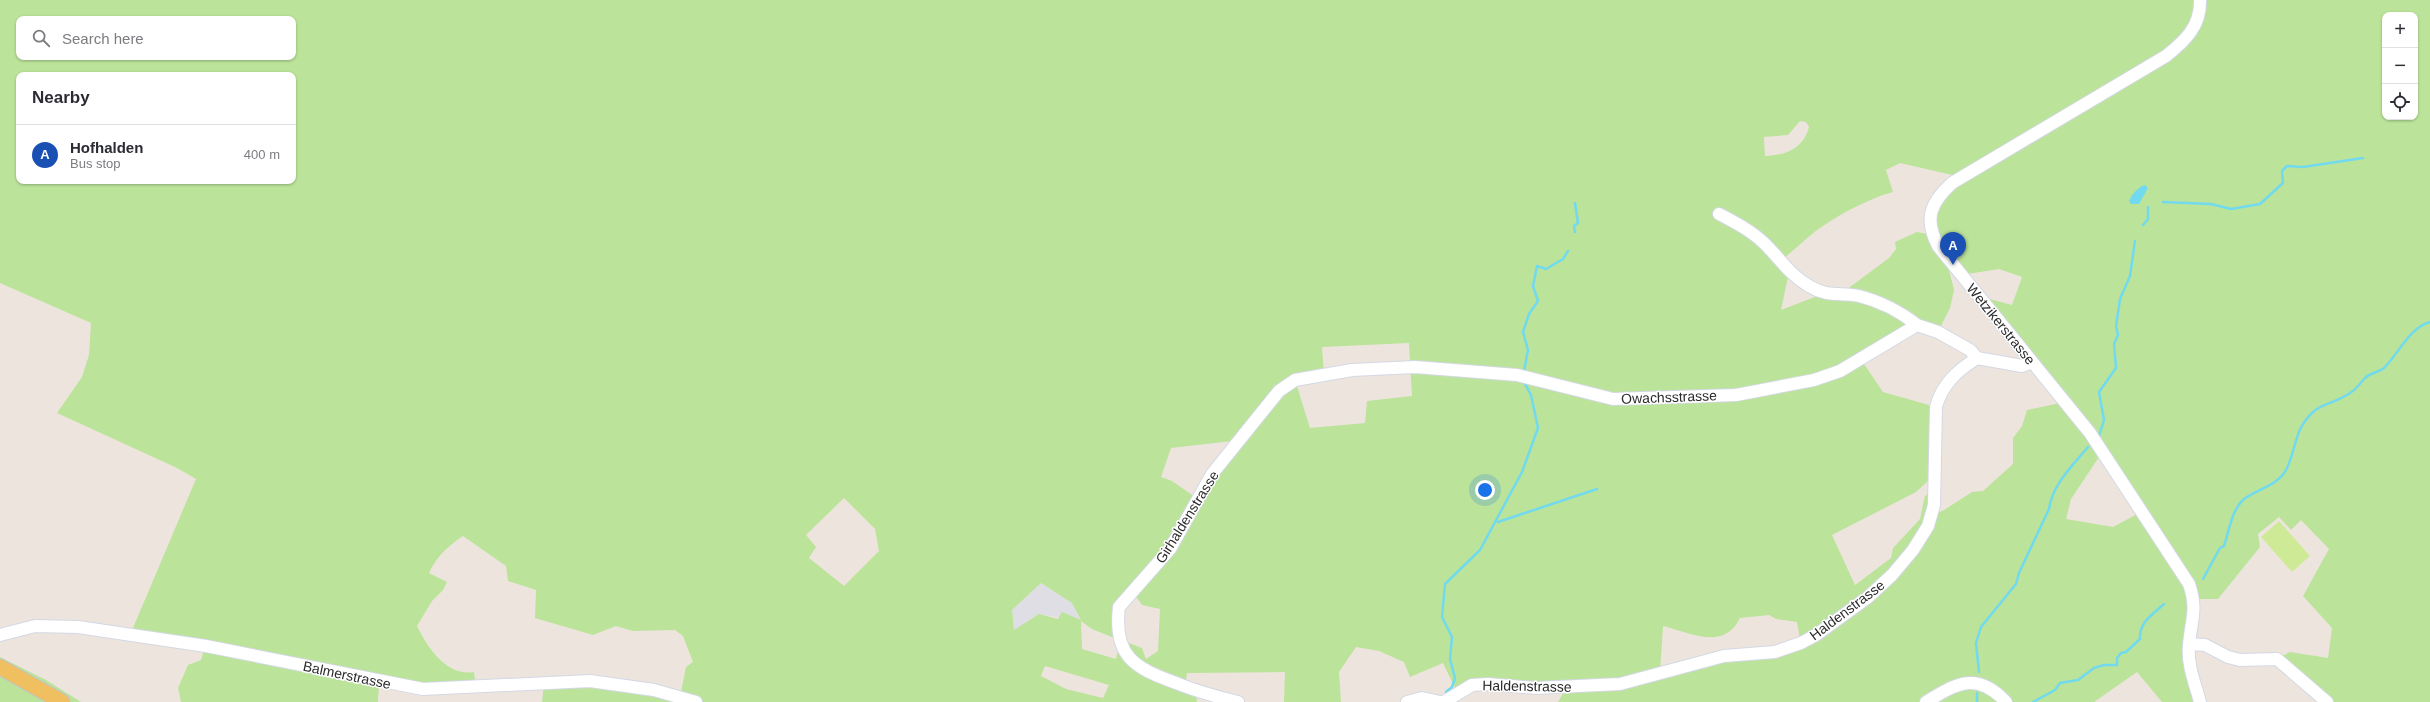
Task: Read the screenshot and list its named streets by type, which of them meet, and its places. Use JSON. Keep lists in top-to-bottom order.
{
  "streets": {
    "street": [
      "Wetzikerstrasse",
      "Owachsstrasse",
      "Girhaldenstrasse",
      "Haldenstrasse",
      "Balmerstrasse"
    ]
  },
  "crossings": [
    ["Owachsstrasse", "Girhaldenstrasse"]
  ],
  "page": {
    "map_buttons": ["+", "−"],
    "search": "Search here",
    "heading": "Nearby",
    "list": [
      {
        "mark": "A",
        "name": "Hofhalden",
        "note": "Bus stop",
        "value": "400 m"
      }
    ],
    "pins": "A"
  }
}
